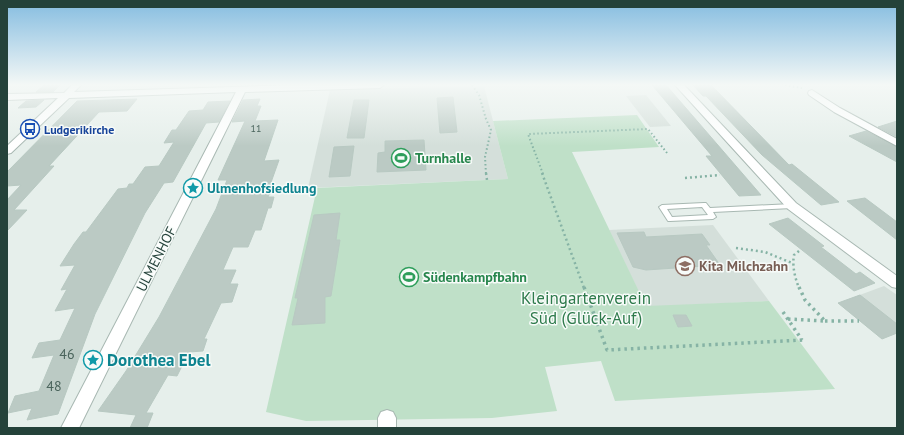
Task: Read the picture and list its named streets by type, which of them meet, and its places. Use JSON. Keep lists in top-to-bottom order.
{
  "streets": {
    "street": ["ULMENHOF"]
  },
  "parks": ["Kleingartenverein Süd (Glück-Auf)"],
  "places": {
    "bus stop": ["Ludgerikirche"],
    "sports": ["Turnhalle", "Südenkampfbahn"],
    "place": ["Ulmenhofsiedlung", "Dorothea Ebel"],
    "school or university": ["Kita Milchzahn"]
  },
  "house_numbers": ["11", "46", "48"]
}
